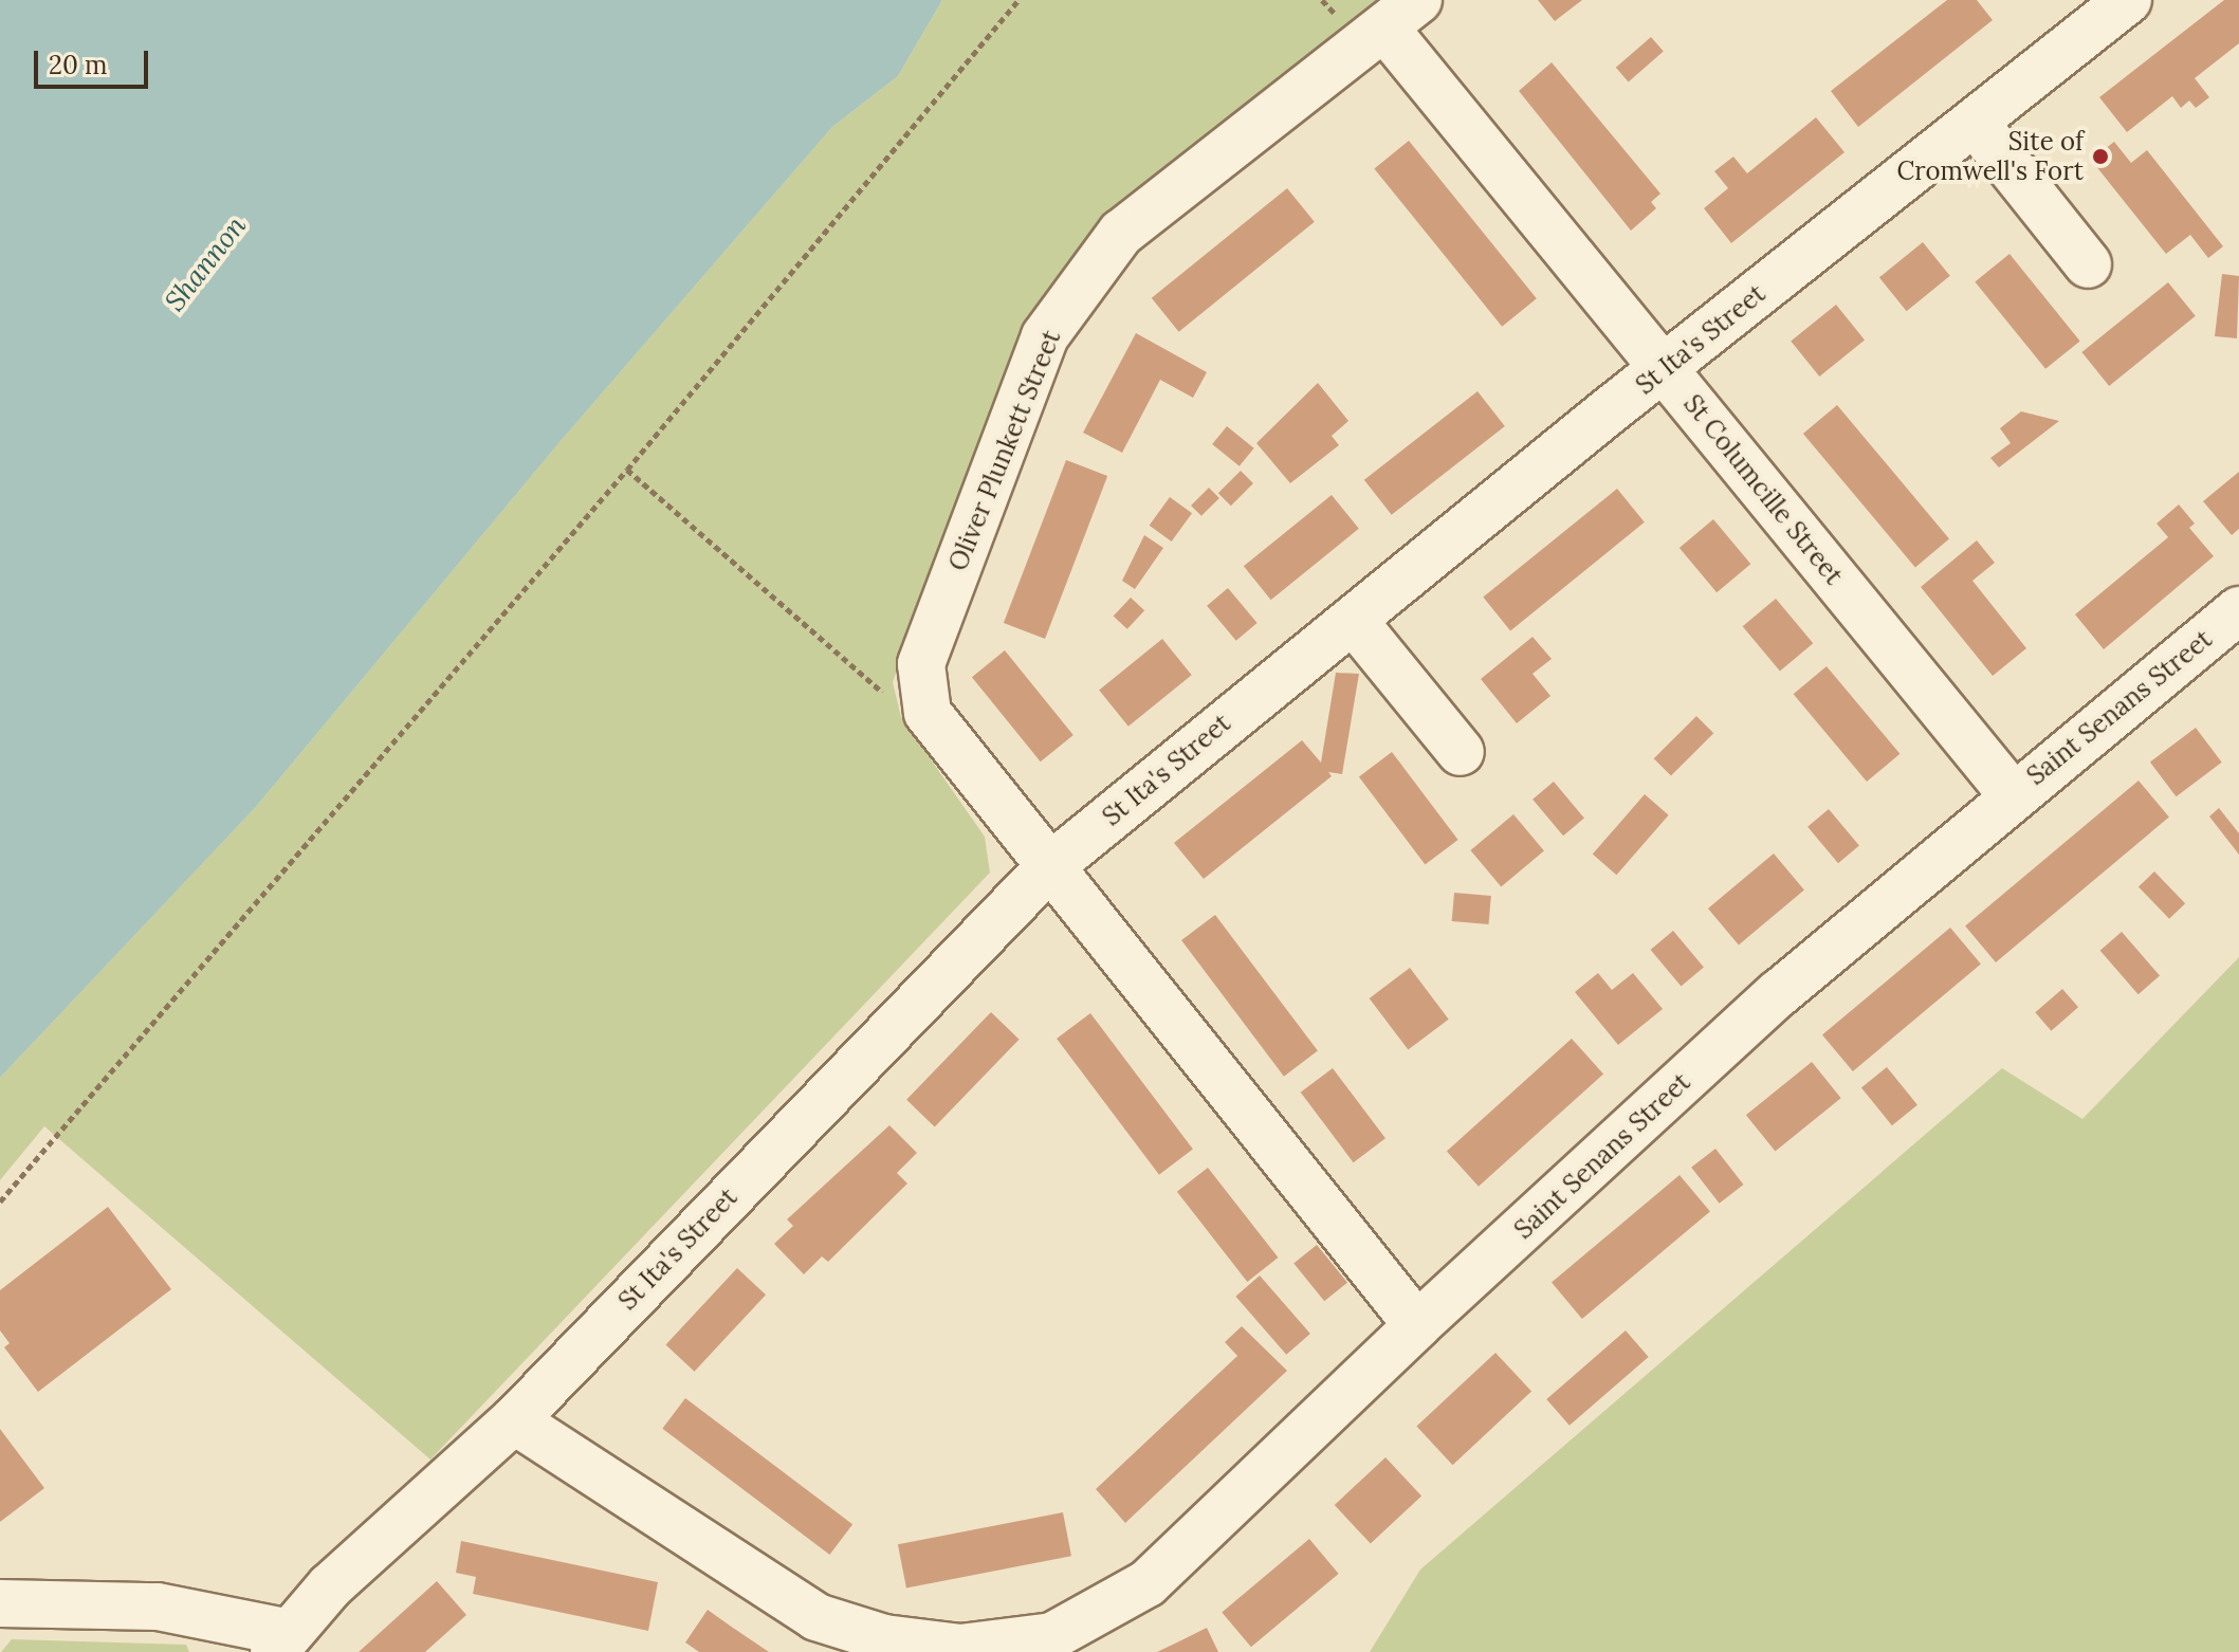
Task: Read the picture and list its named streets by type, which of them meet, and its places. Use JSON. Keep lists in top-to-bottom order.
{
  "streets": {
    "street": [
      "St Ita's Street",
      "Oliver Plunkett Street",
      "St Columcille Street",
      "Saint Senans Street"
    ]
  },
  "crossings": [
    ["St Ita's Street", "St Columcille Street"],
    ["St Ita's Street", "Saint Senans Street"],
    ["Oliver Plunkett Street", "St Columcille Street"],
    ["St Columcille Street", "Saint Senans Street"]
  ],
  "water": ["Shannon"],
  "places": ["Site of Cromwell's Fort"],
  "scale_bar": "20 m"
}
